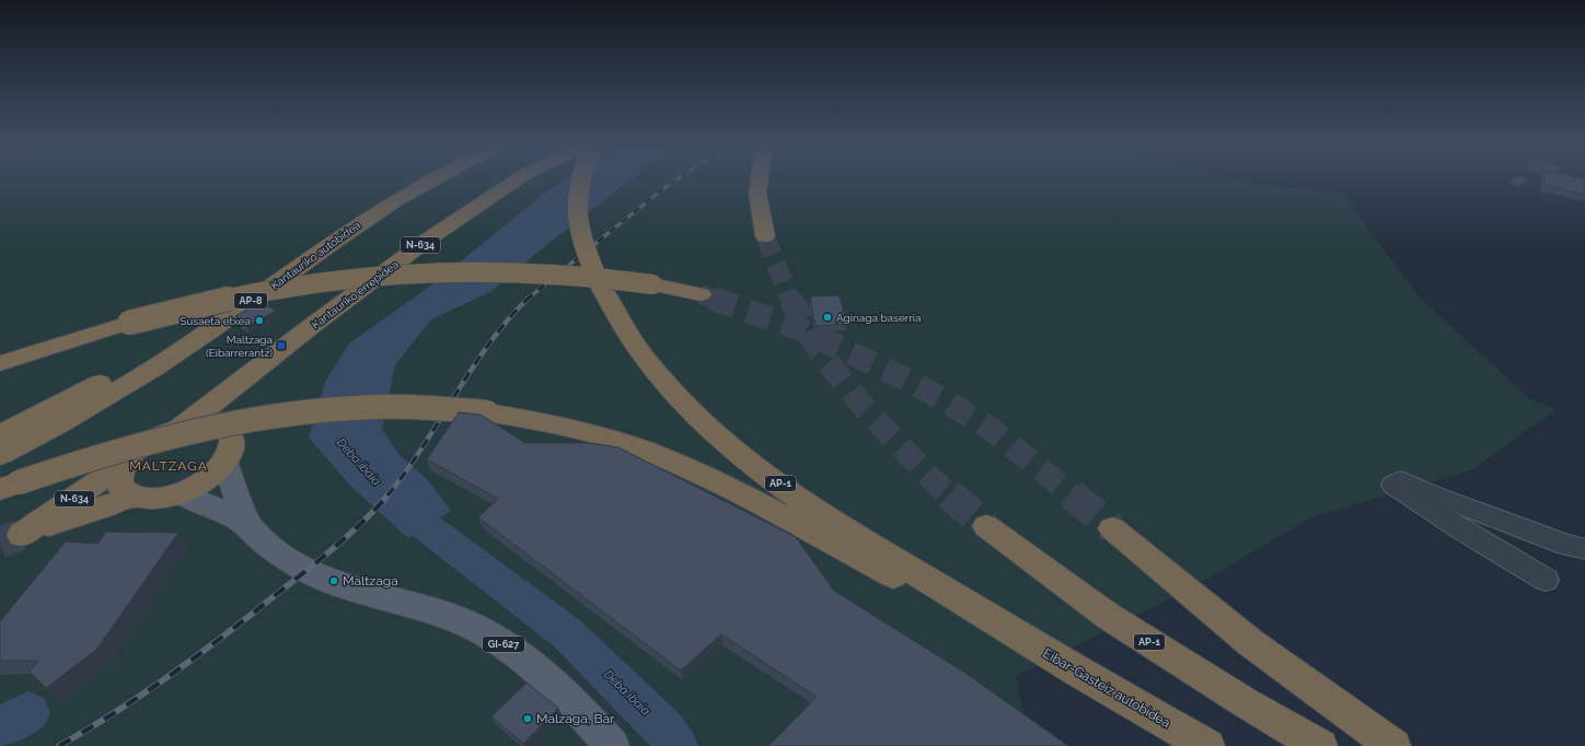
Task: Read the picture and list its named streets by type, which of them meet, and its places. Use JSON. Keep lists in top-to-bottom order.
{
  "streets": {
    "highway": [
      "N-634",
      "Kantauriko autobidea",
      "Kantauriko errepidea",
      "AP-8",
      "AP-1",
      "Eibar-Gasteiz autobidea"
    ],
    "main road": ["GI-627"]
  },
  "crossings": [
    ["N-634", "Kantauriko errepidea"],
    ["N-634", "GI-627"],
    ["AP-1", "Eibar-Gasteiz autobidea"]
  ],
  "districts": ["MALTZAGA"],
  "water": ["Deba ibaia"],
  "places": {
    "other": [
      "Aginaga baserria",
      "Susaeta etxea",
      "Maltzaga",
      "Malzaga, Bar"
    ],
    "transit": ["Maltzaga (Eibarrerantz)"]
  }
}
